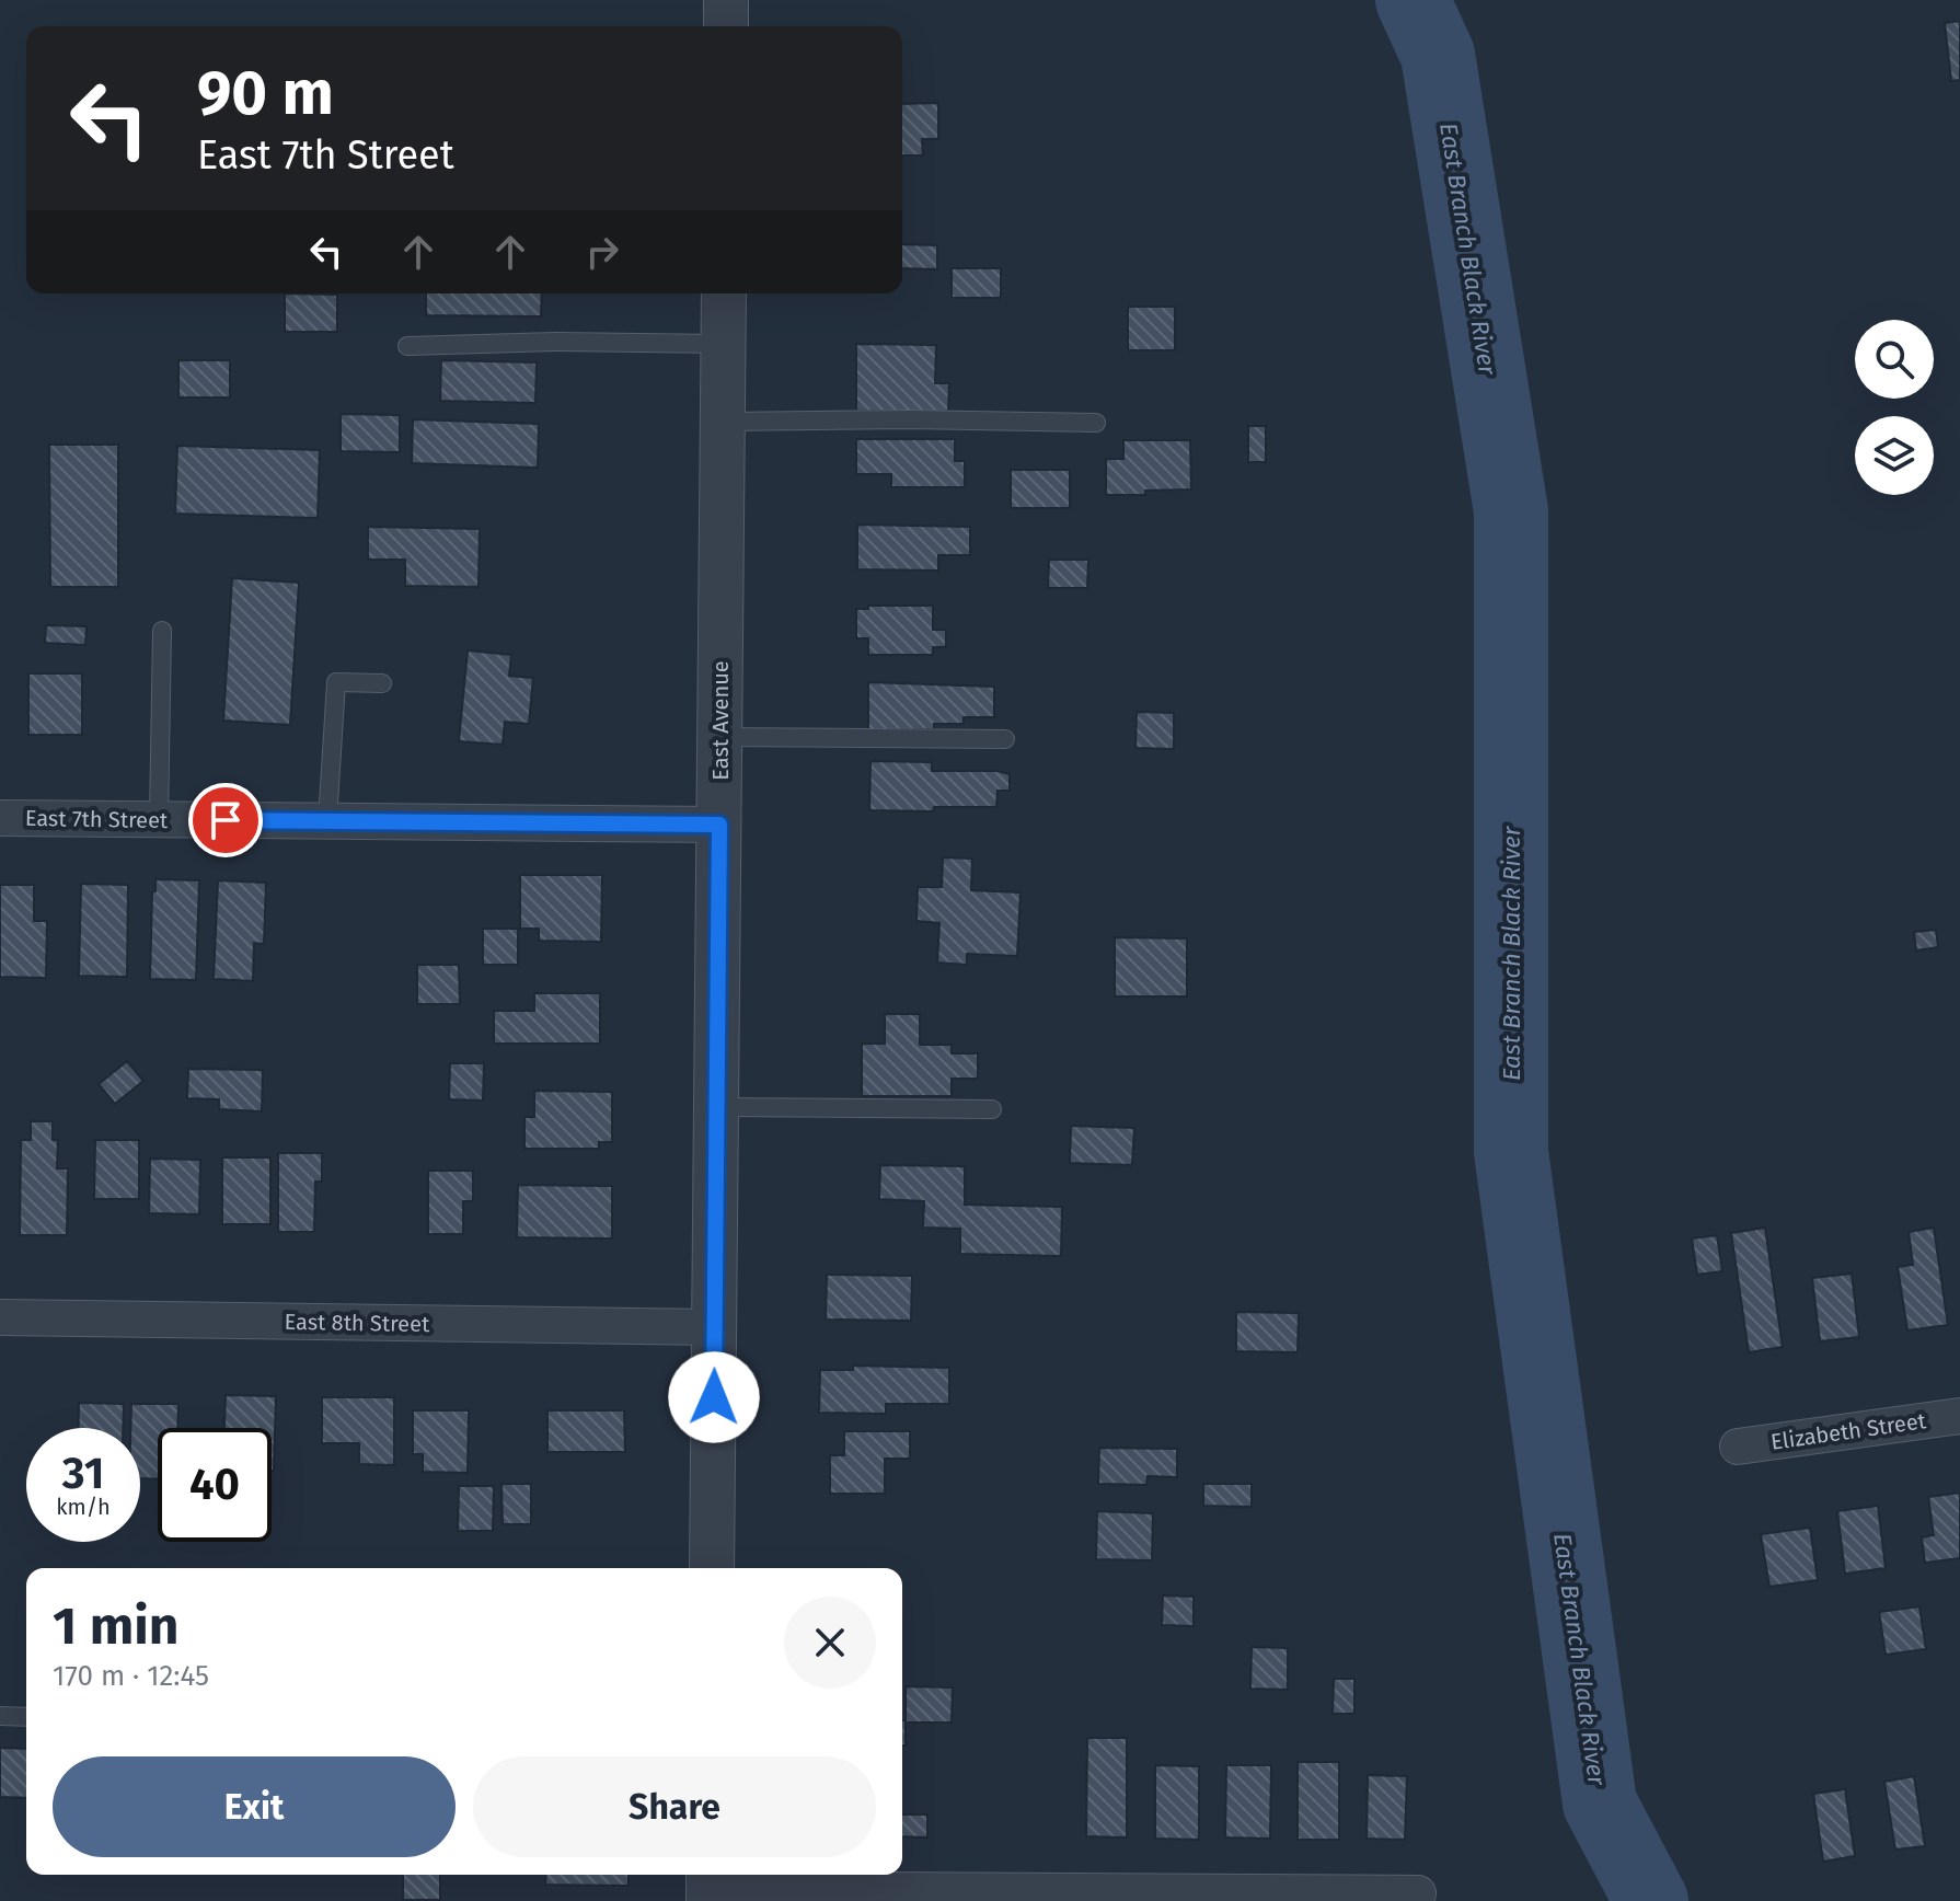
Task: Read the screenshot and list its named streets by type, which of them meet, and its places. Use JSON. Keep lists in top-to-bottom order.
{
  "streets": {
    "street": [
      "East Avenue",
      "East 7th Street",
      "East 8th Street",
      "Elizabeth Street"
    ]
  },
  "crossings": [
    ["East Avenue", "East 7th Street"],
    ["East Avenue", "East 8th Street"]
  ],
  "water": ["East Branch Black River"],
  "page": {
    "turn": ["90 m", "East 7th Street"],
    "speed": "31 km/h",
    "limit": "40",
    "heading": ["1 min", "170 m · 12:45"],
    "buttons": ["Exit", "Share"]
  }
}
